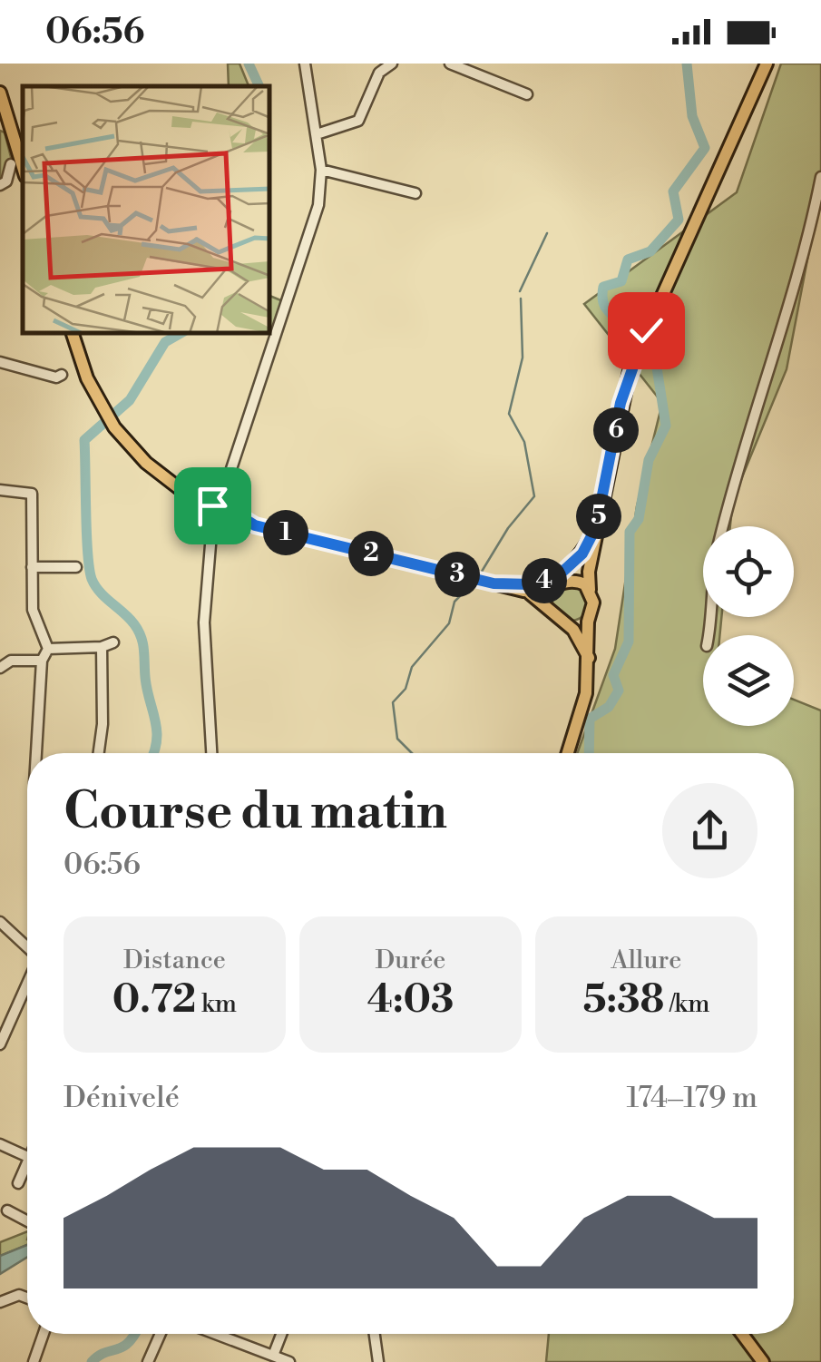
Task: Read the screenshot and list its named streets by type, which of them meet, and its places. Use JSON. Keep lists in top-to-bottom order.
{
  "page": {
    "status": "06:56",
    "pins": [
      "6",
      "5",
      "1",
      "2",
      "3",
      "4"
    ],
    "heading": ["Course du matin", "06:56"],
    "stats": [
      ["Distance", "0.72 km"],
      ["Durée", "4:03"],
      ["Allure", "5:38 /km"]
    ],
    "chart": ["Dénivelé", "174–179 m"]
  }
}
